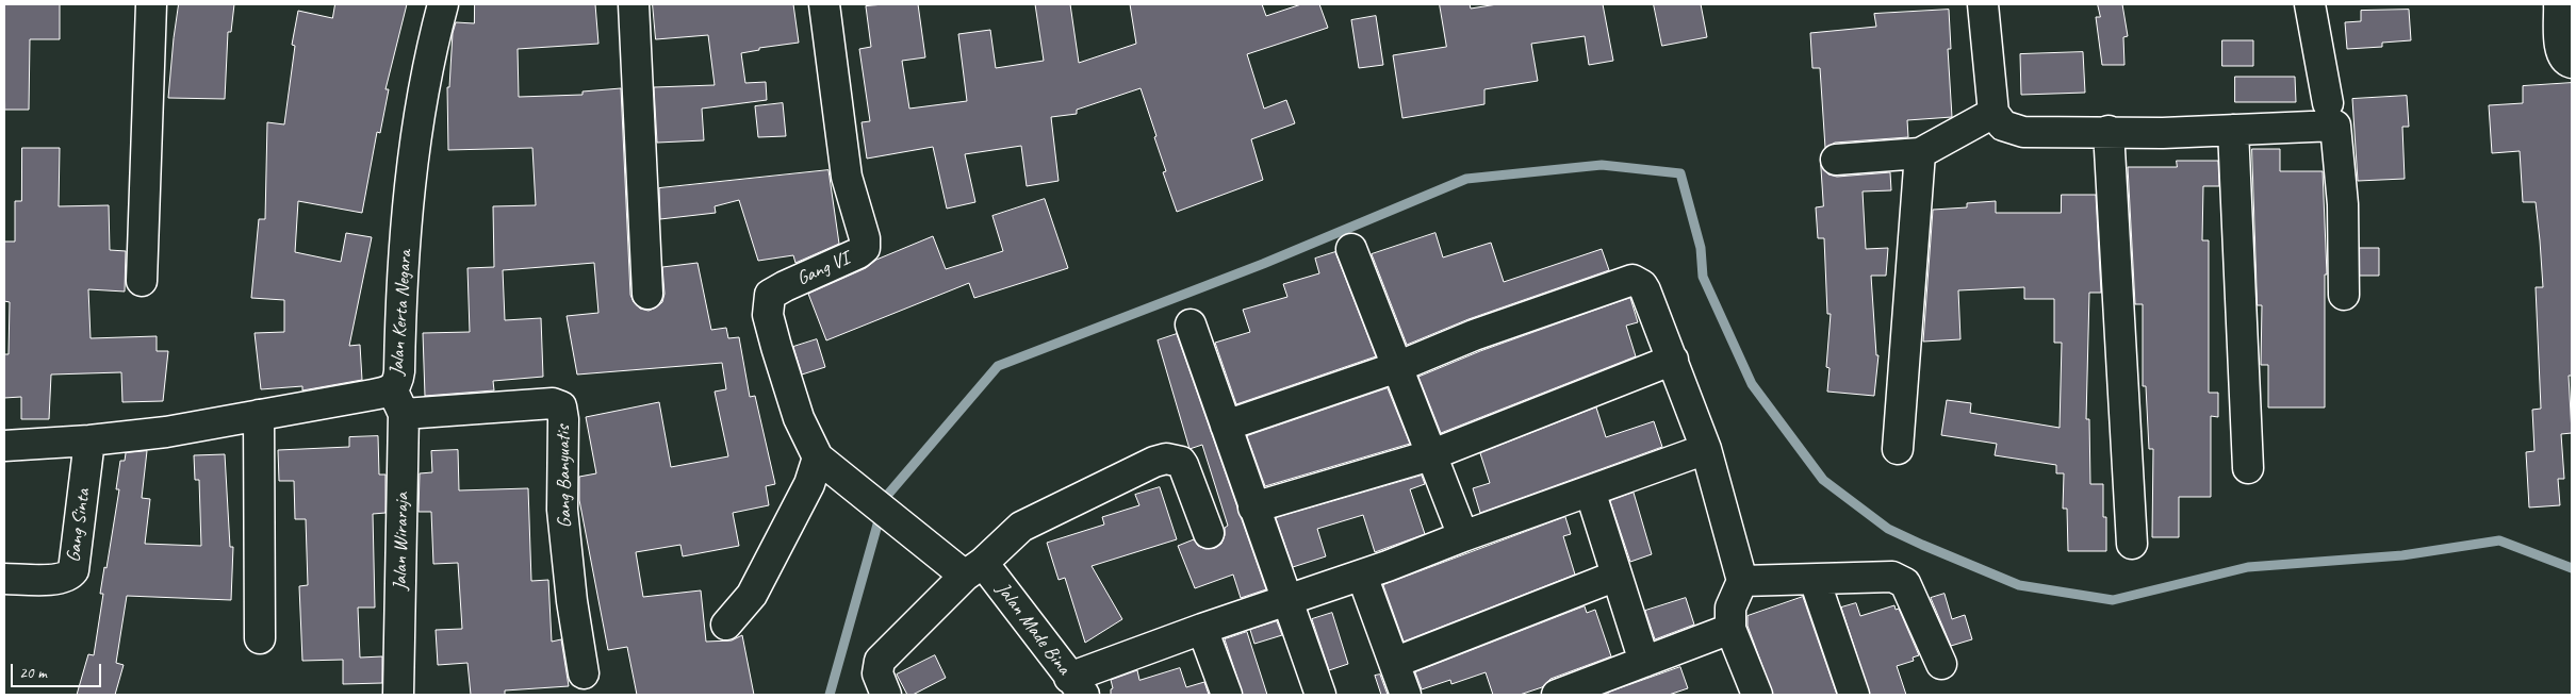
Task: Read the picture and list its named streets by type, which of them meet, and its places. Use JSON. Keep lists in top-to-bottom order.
{
  "streets": {
    "street": [
      "Gang VI",
      "Jalan Kerta Negara",
      "Gang Banyuatis",
      "Gang Sinta",
      "Jalan Wiraraja",
      "Jalan Made Bina"
    ]
  },
  "crossings": [
    ["Gang VI", "Jalan Made Bina"],
    ["Jalan Kerta Negara", "Gang Banyuatis"],
    ["Jalan Kerta Negara", "Gang Sinta"],
    ["Jalan Kerta Negara", "Jalan Wiraraja"],
    ["Gang Banyuatis", "Jalan Wiraraja"]
  ],
  "scale_bar": "20 m"
}
